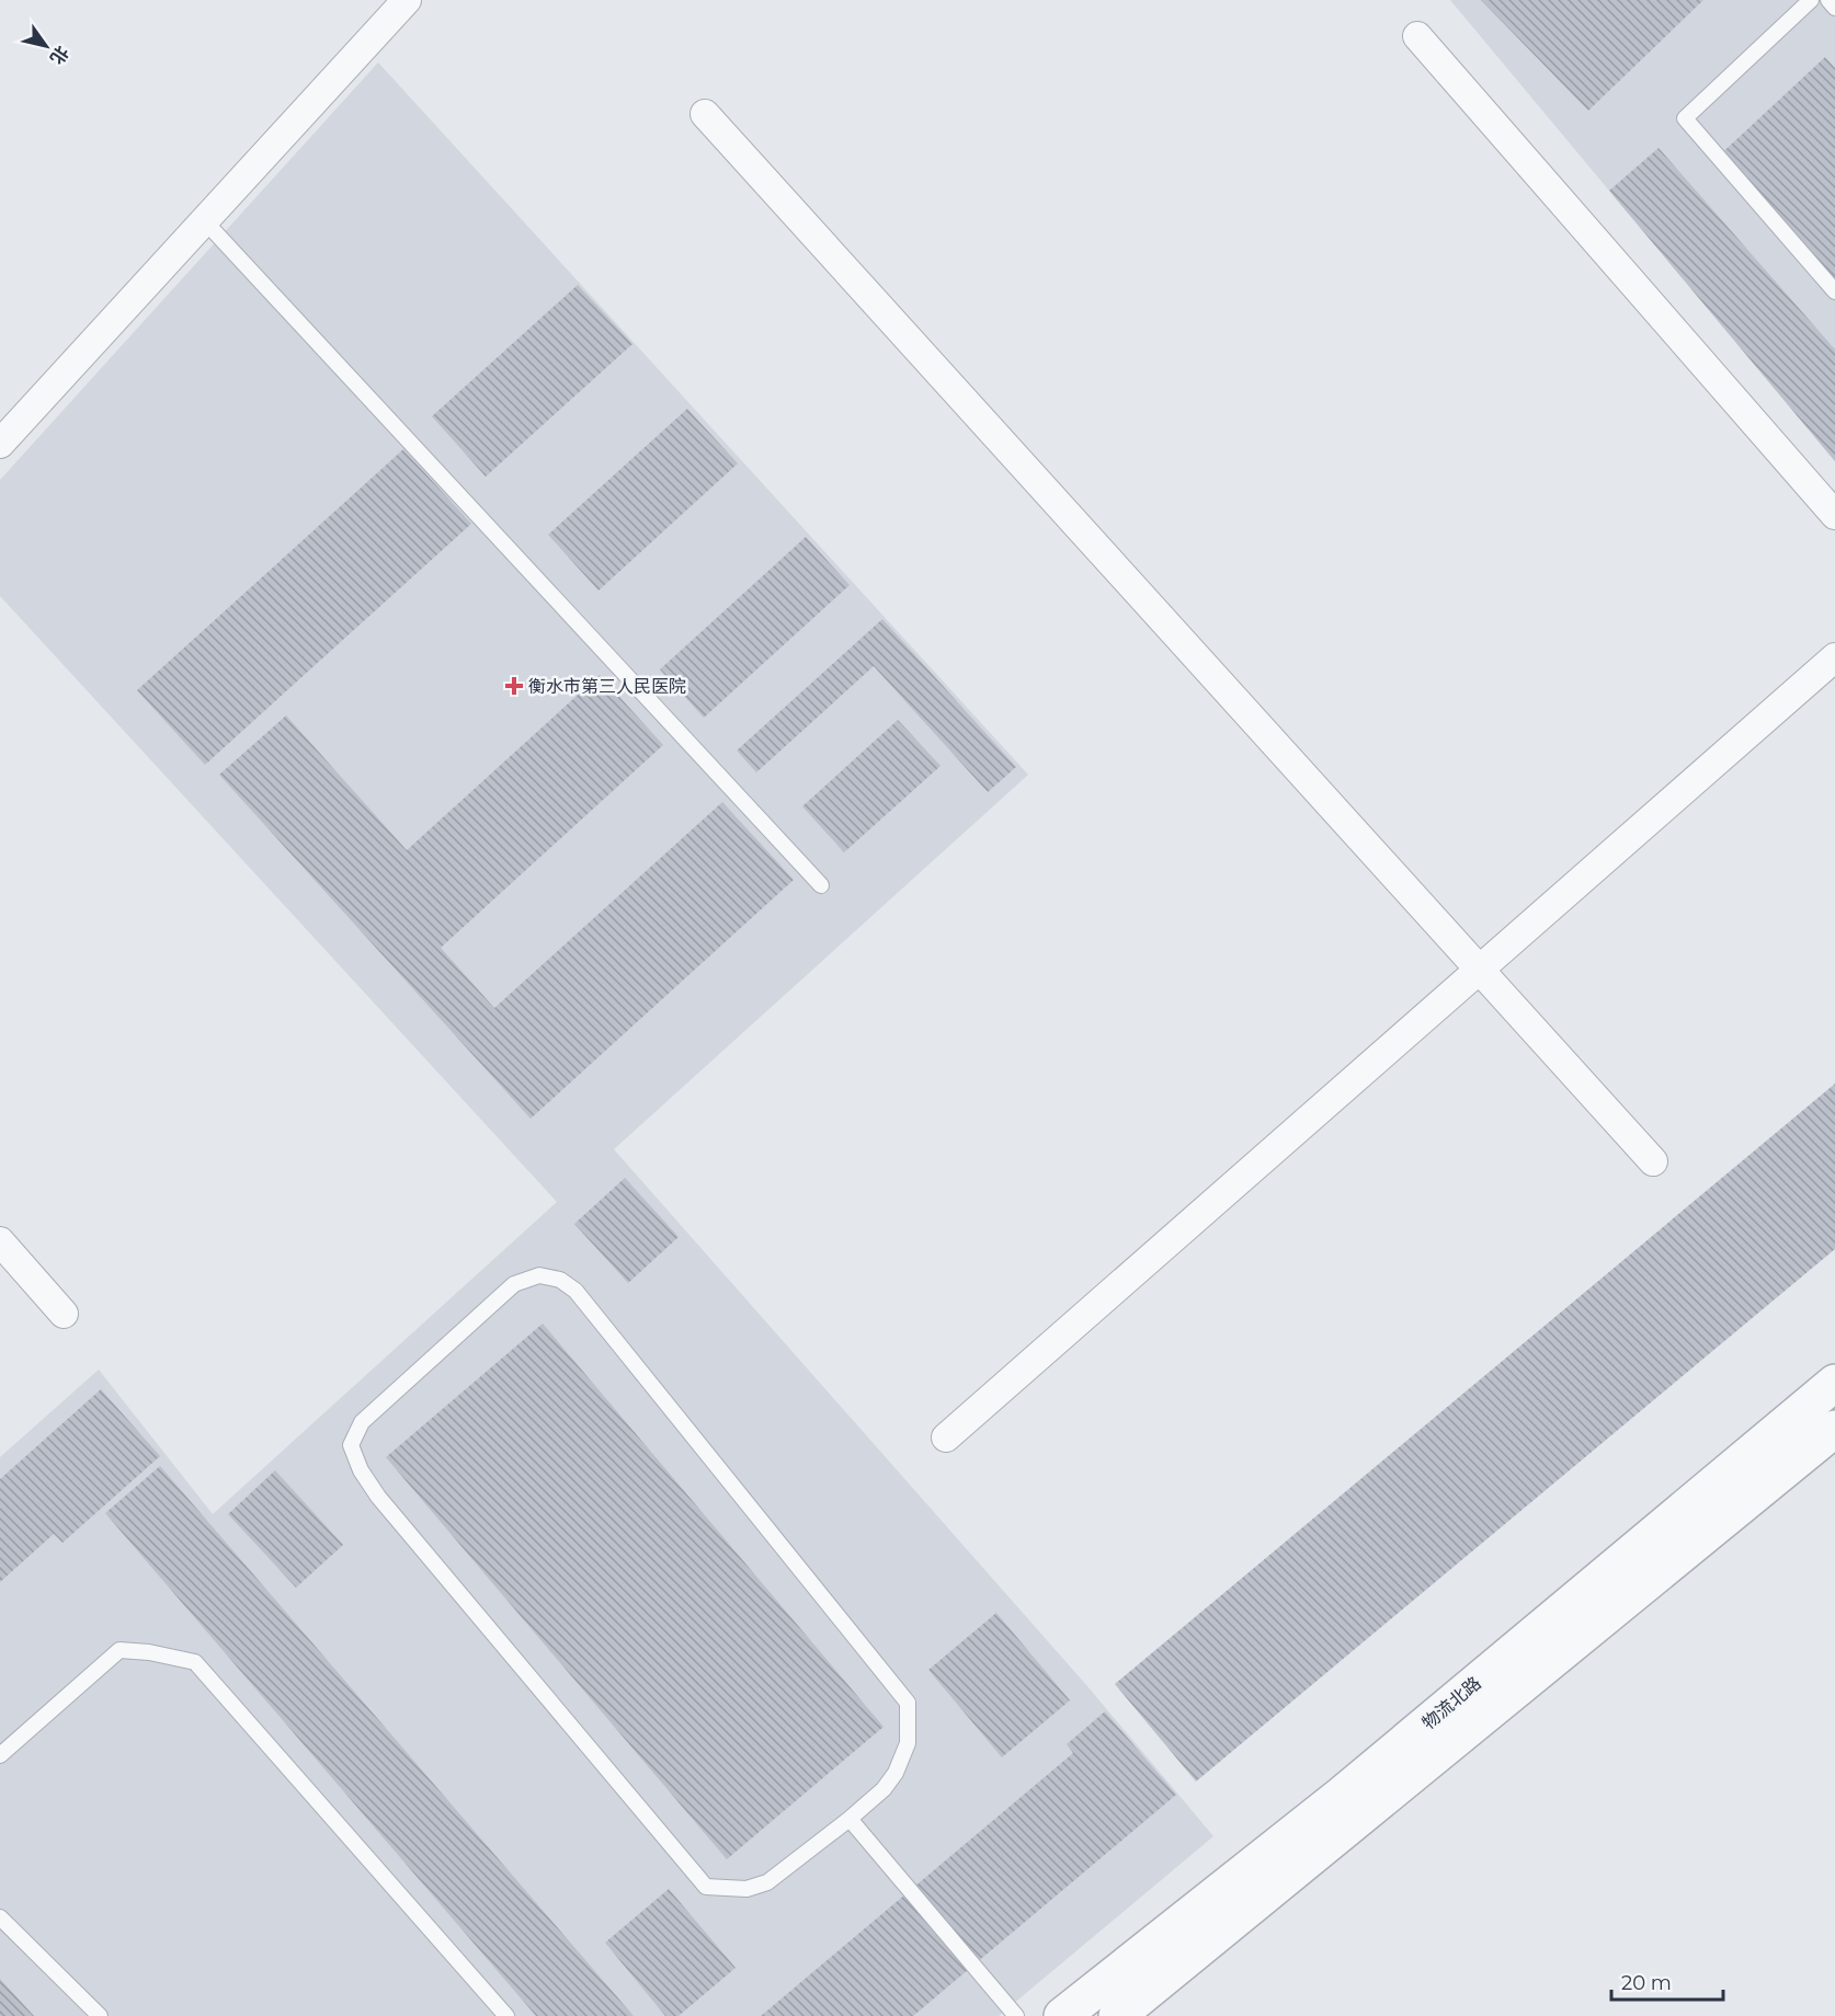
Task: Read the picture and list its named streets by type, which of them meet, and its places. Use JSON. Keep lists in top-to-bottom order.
{
  "streets": {
    "street": ["物流北路"]
  },
  "places": {
    "health": ["衡水市第三人民医院"]
  },
  "scale_bar": "20 m",
  "north": "bottom right"
}
